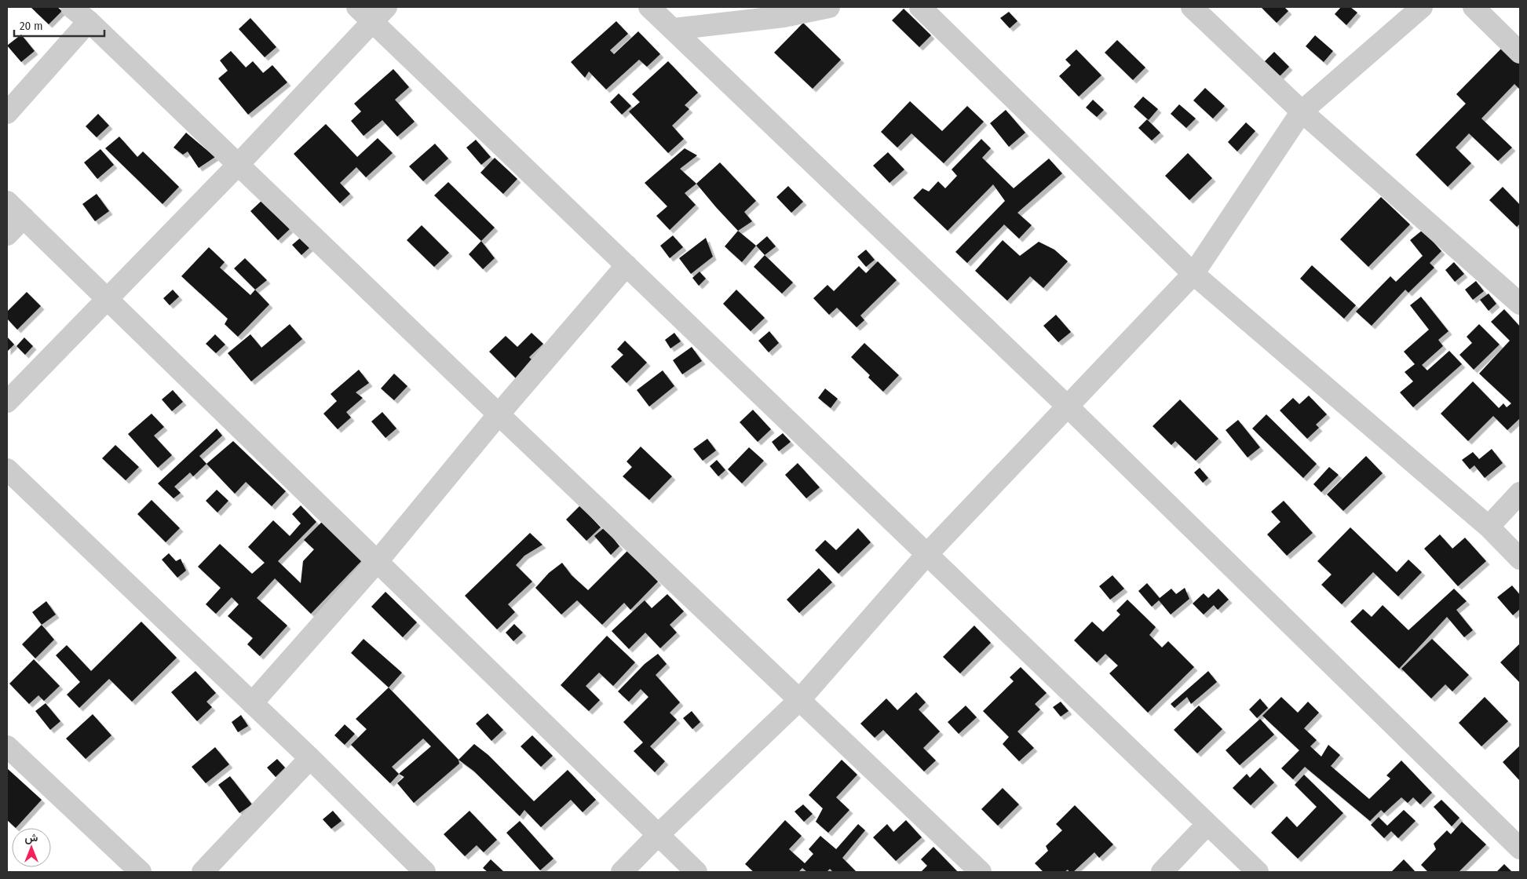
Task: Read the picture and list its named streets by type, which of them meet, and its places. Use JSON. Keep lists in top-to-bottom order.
{
  "scale_bar": "20 m",
  "north": "top"
}
